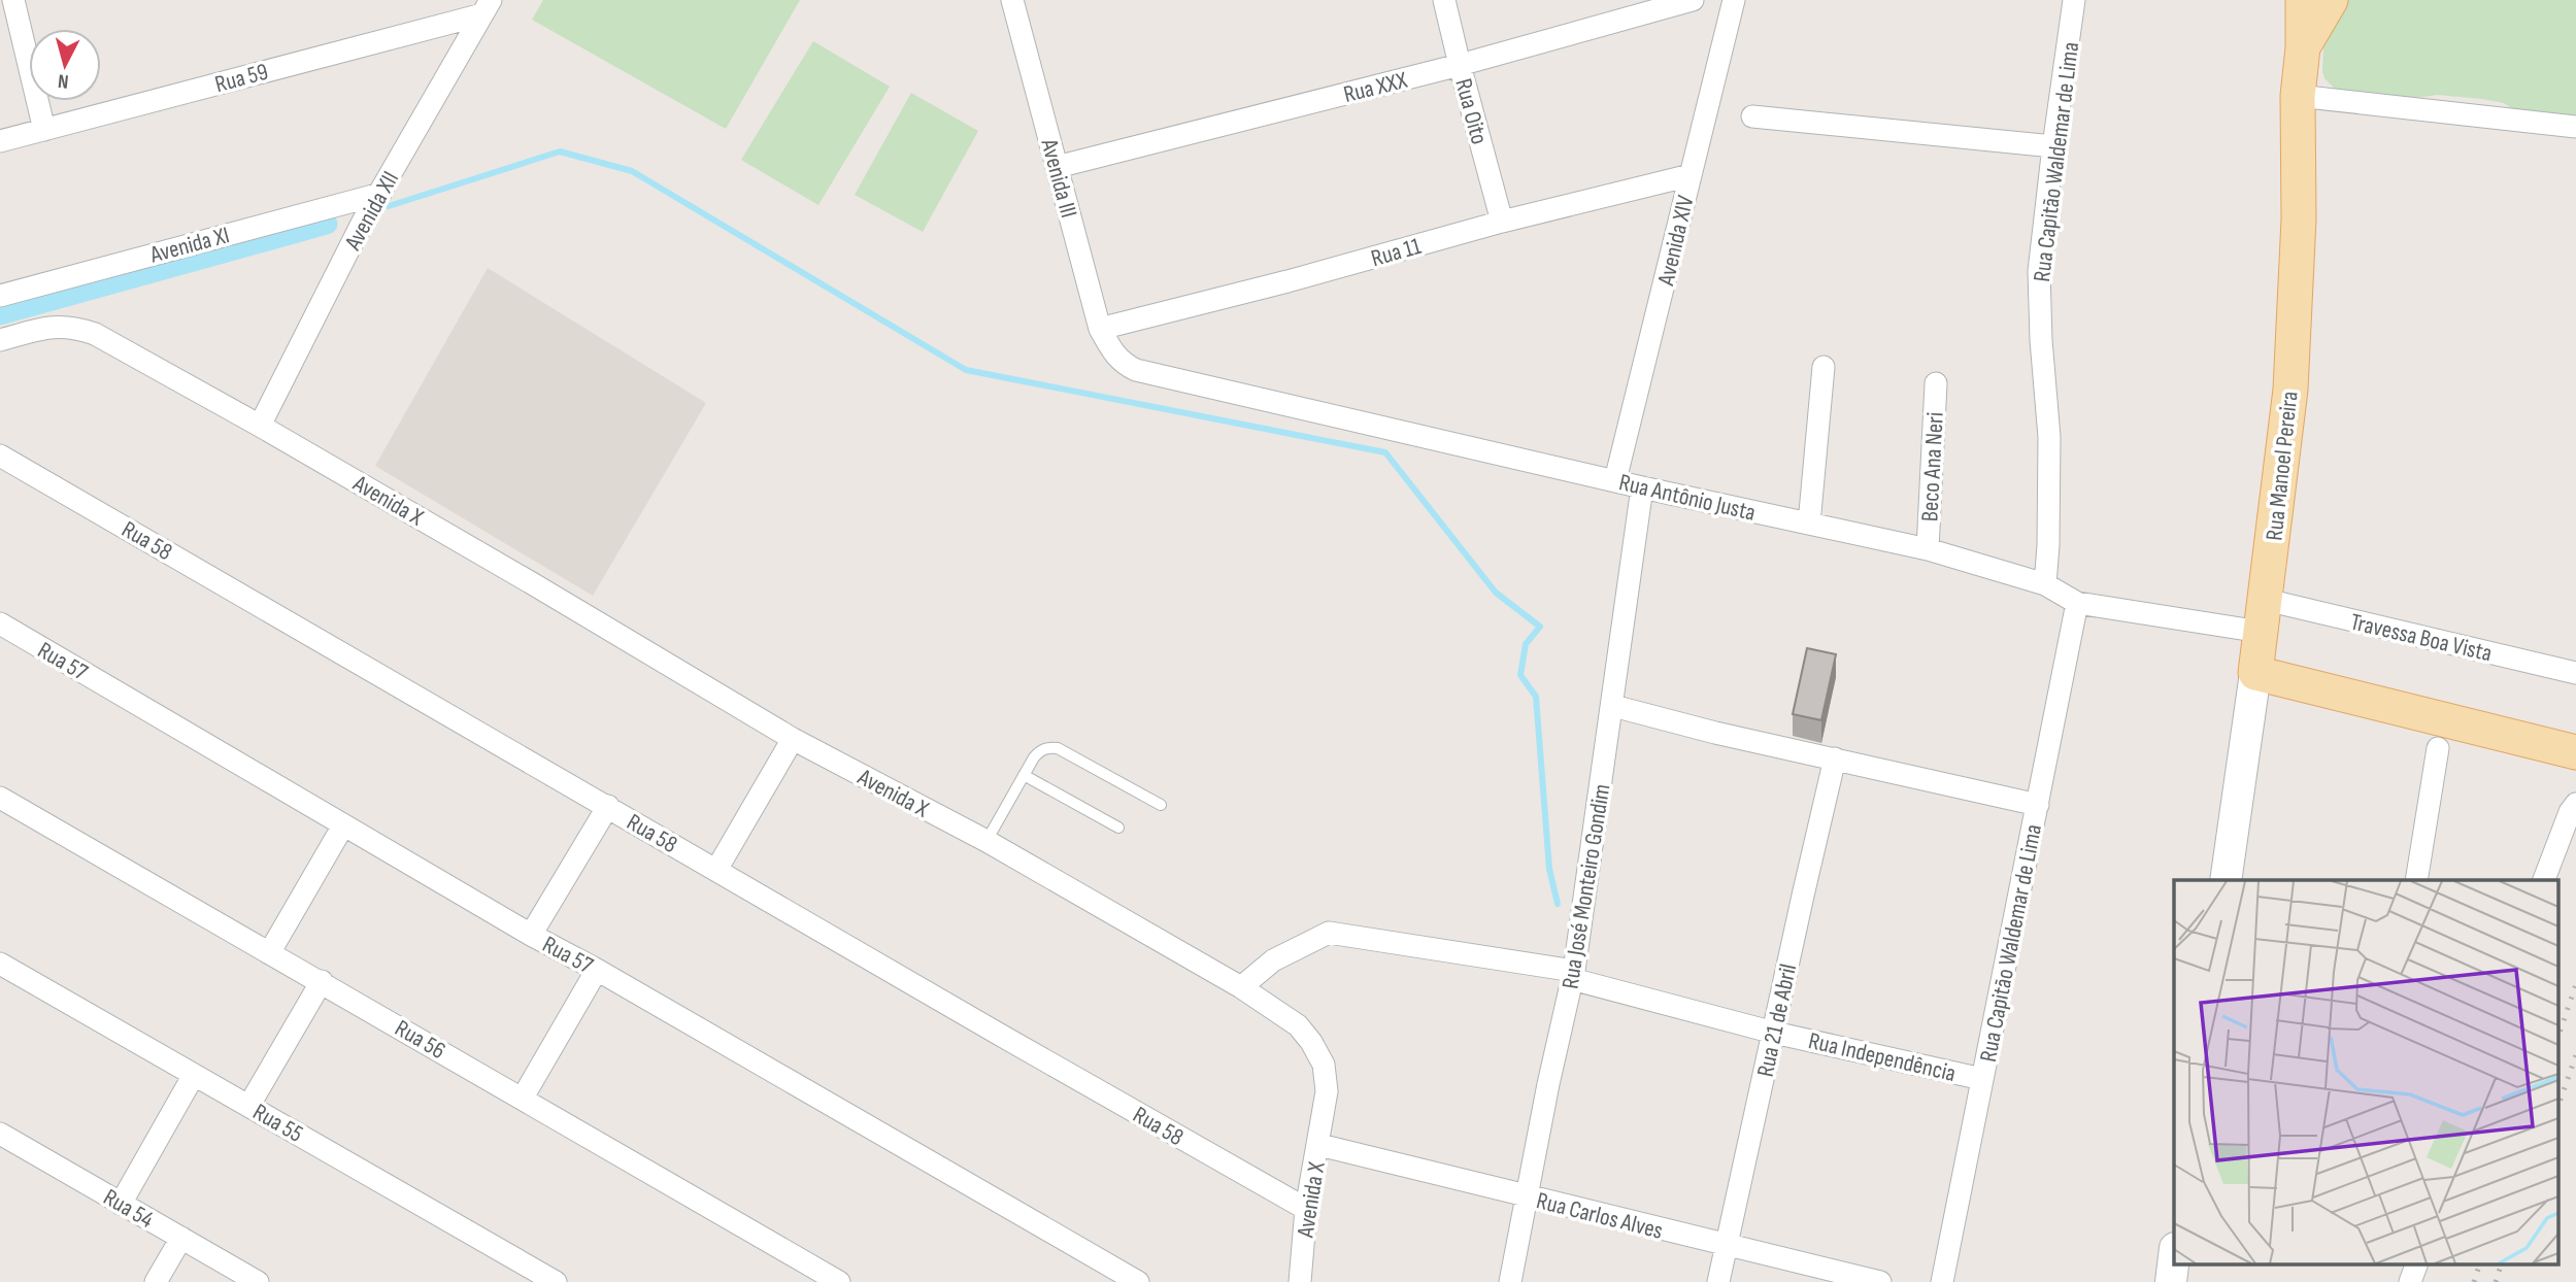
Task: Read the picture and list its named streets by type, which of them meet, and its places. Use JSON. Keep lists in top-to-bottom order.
{
  "streets": {
    "main road": ["Rua Manoel Pereira"],
    "street": [
      "Rua 59",
      "Rua XXX",
      "Rua Oito",
      "Rua Capitão Waldemar de Lima",
      "Avenida III",
      "Avenida XII",
      "Avenida XIV",
      "Avenida XI",
      "Rua 11",
      "Beco Ana Neri",
      "Rua Antônio Justa",
      "Avenida X",
      "Rua 58",
      "Travessa Boa Vista",
      "Rua 57",
      "Rua José Monteiro Gondim",
      "Rua 21 de Abril",
      "Rua 56",
      "Rua Independência",
      "Rua 55",
      "Rua 54",
      "Rua Carlos Alves"
    ]
  },
  "crossings": [
    ["Rua 59", "Avenida XII"],
    ["Rua XXX", "Rua Oito"],
    ["Rua XXX", "Avenida III"],
    ["Rua Oito", "Rua 11"],
    ["Rua Capitão Waldemar de Lima", "Rua Antônio Justa"],
    ["Rua Capitão Waldemar de Lima", "Rua Independência"],
    ["Avenida III", "Rua 11"],
    ["Avenida III", "Rua Antônio Justa"],
    ["Avenida XII", "Avenida XI"],
    ["Avenida XII", "Avenida X"],
    ["Avenida XIV", "Rua 11"],
    ["Avenida XIV", "Rua Antônio Justa"],
    ["Rua Manoel Pereira", "Rua Antônio Justa"],
    ["Rua Manoel Pereira", "Travessa Boa Vista"],
    ["Beco Ana Neri", "Rua Antônio Justa"],
    ["Rua Antônio Justa", "Travessa Boa Vista"],
    ["Rua Antônio Justa", "Rua José Monteiro Gondim"],
    ["Avenida X", "Rua 58"],
    ["Avenida X", "Rua Independência"],
    ["Avenida X", "Rua Carlos Alves"],
    ["Rua José Monteiro Gondim", "Rua Independência"],
    ["Rua José Monteiro Gondim", "Rua Carlos Alves"],
    ["Rua 21 de Abril", "Rua Independência"],
    ["Rua 21 de Abril", "Rua Carlos Alves"]
  ],
  "north": "bottom"
}
